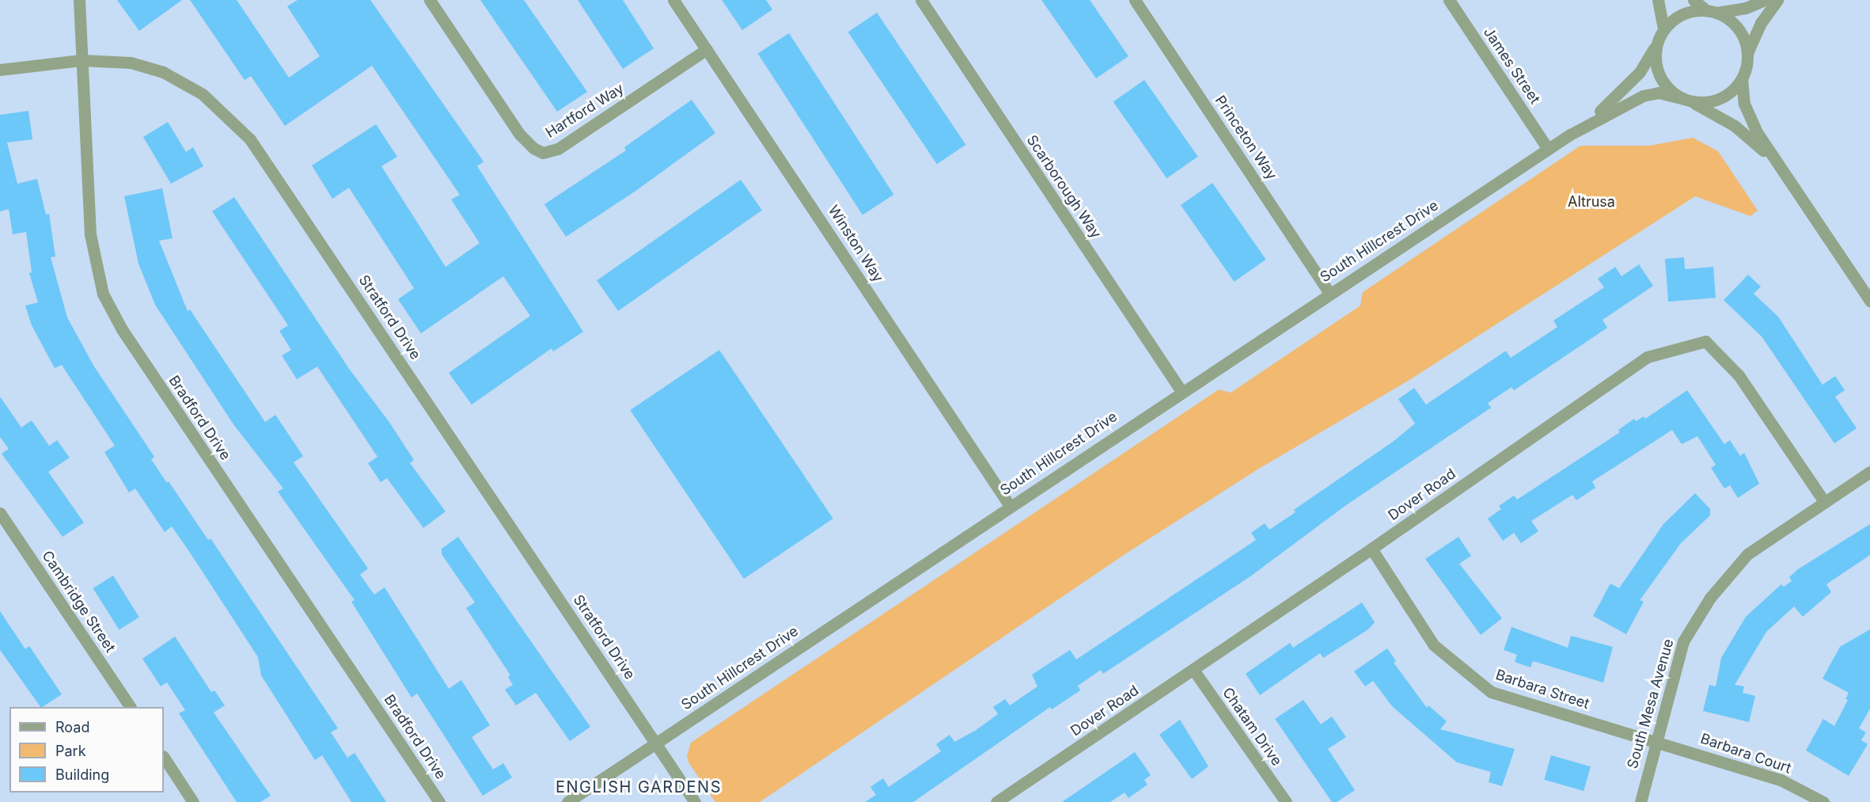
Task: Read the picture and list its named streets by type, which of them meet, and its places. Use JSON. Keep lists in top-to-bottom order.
{
  "streets": {
    "street": [
      "James Street",
      "Hartford Way",
      "Princeton Way",
      "Scarborough Way",
      "South Hillcrest Drive",
      "Winston Way",
      "Stratford Drive",
      "Bradford Drive",
      "Dover Road",
      "Cambridge Street",
      "Barbara Street",
      "South Mesa Avenue",
      "Chatam Drive",
      "Barbara Court"
    ]
  },
  "crossings": [
    ["James Street", "South Hillcrest Drive"],
    ["Hartford Way", "Winston Way"],
    ["Princeton Way", "South Hillcrest Drive"],
    ["Scarborough Way", "South Hillcrest Drive"],
    ["South Hillcrest Drive", "Winston Way"],
    ["South Hillcrest Drive", "Stratford Drive"],
    ["Stratford Drive", "Bradford Drive"],
    ["Dover Road", "Barbara Street"],
    ["Dover Road", "South Mesa Avenue"],
    ["Dover Road", "Chatam Drive"],
    ["Barbara Street", "South Mesa Avenue"],
    ["Barbara Street", "Barbara Court"],
    ["South Mesa Avenue", "Barbara Court"]
  ],
  "districts": ["ENGLISH GARDENS"],
  "parks": ["Altrusa"],
  "legend": ["Road", "Park", "Building"]
}
